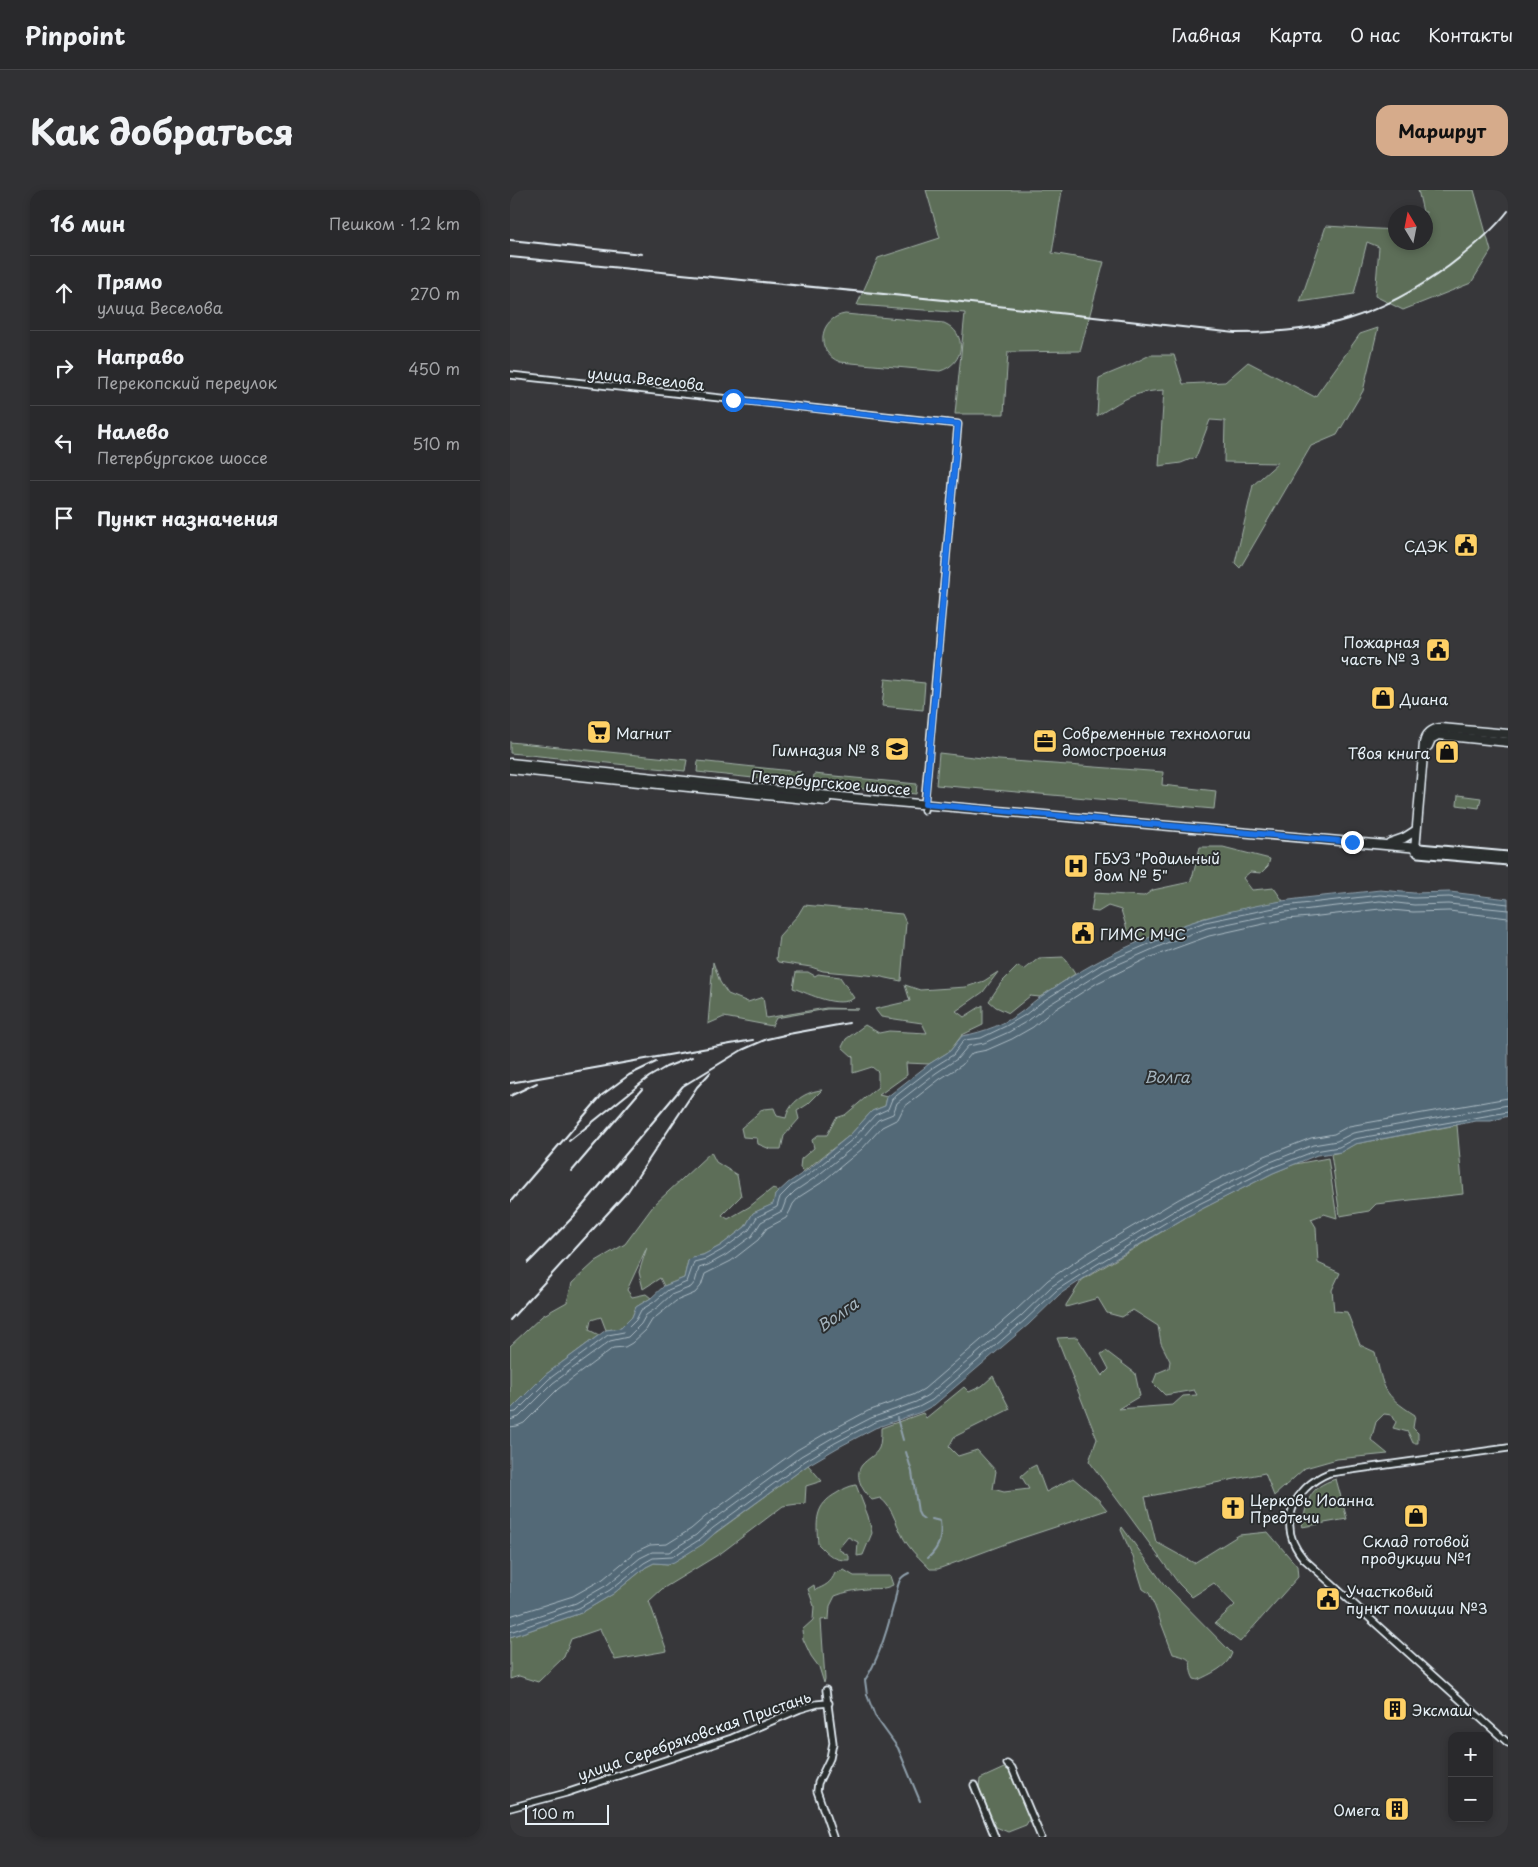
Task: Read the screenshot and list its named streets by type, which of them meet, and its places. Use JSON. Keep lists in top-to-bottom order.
{
  "streets": {
    "main road": ["Петербургское шоссе"],
    "street": ["улица Веселова", "улица Серебряковская Пристань"]
  },
  "crossings": [
    ["улица Веселова", "Петербургское шоссе"]
  ],
  "water": ["Волга"],
  "places": {
    "public building": [
      "СДЭК",
      "Пожарная часть № 3",
      "ГИМС МЧС",
      "Участковый пункт полиции №3"
    ],
    "shop": ["Диана", "Твоя книга", "Склад готовой продукции №1"],
    "supermarket": ["Магнит"],
    "office": ["Современные технологии домостроения"],
    "school or university": ["Гимназия № 8"],
    "hospital": ["ГБУЗ \"Родильный дом № 5\""],
    "church": ["Церковь Иоанна Предтечи"],
    "building": ["Эксмаш", "Омега"]
  },
  "scale_bar": "100 m",
  "north": "top",
  "page": {
    "header": "Pinpoint",
    "nav": [
      "Главная",
      "Карта",
      "О нас",
      "Контакты"
    ],
    "title": "Как добраться",
    "buttons": "Маршрут",
    "heading": ["16 мин", "Пешком · 1.2 km"],
    "list": [
      ["Прямо", "улица Веселова", "270 m"],
      ["Направо", "Перекопский переулок", "450 m"],
      ["Налево", "Петербургское шоссе", "510 m"],
      "Пункт назначения"
    ],
    "map_buttons": ["+", "−"],
    "scale": "100 m"
  }
}
